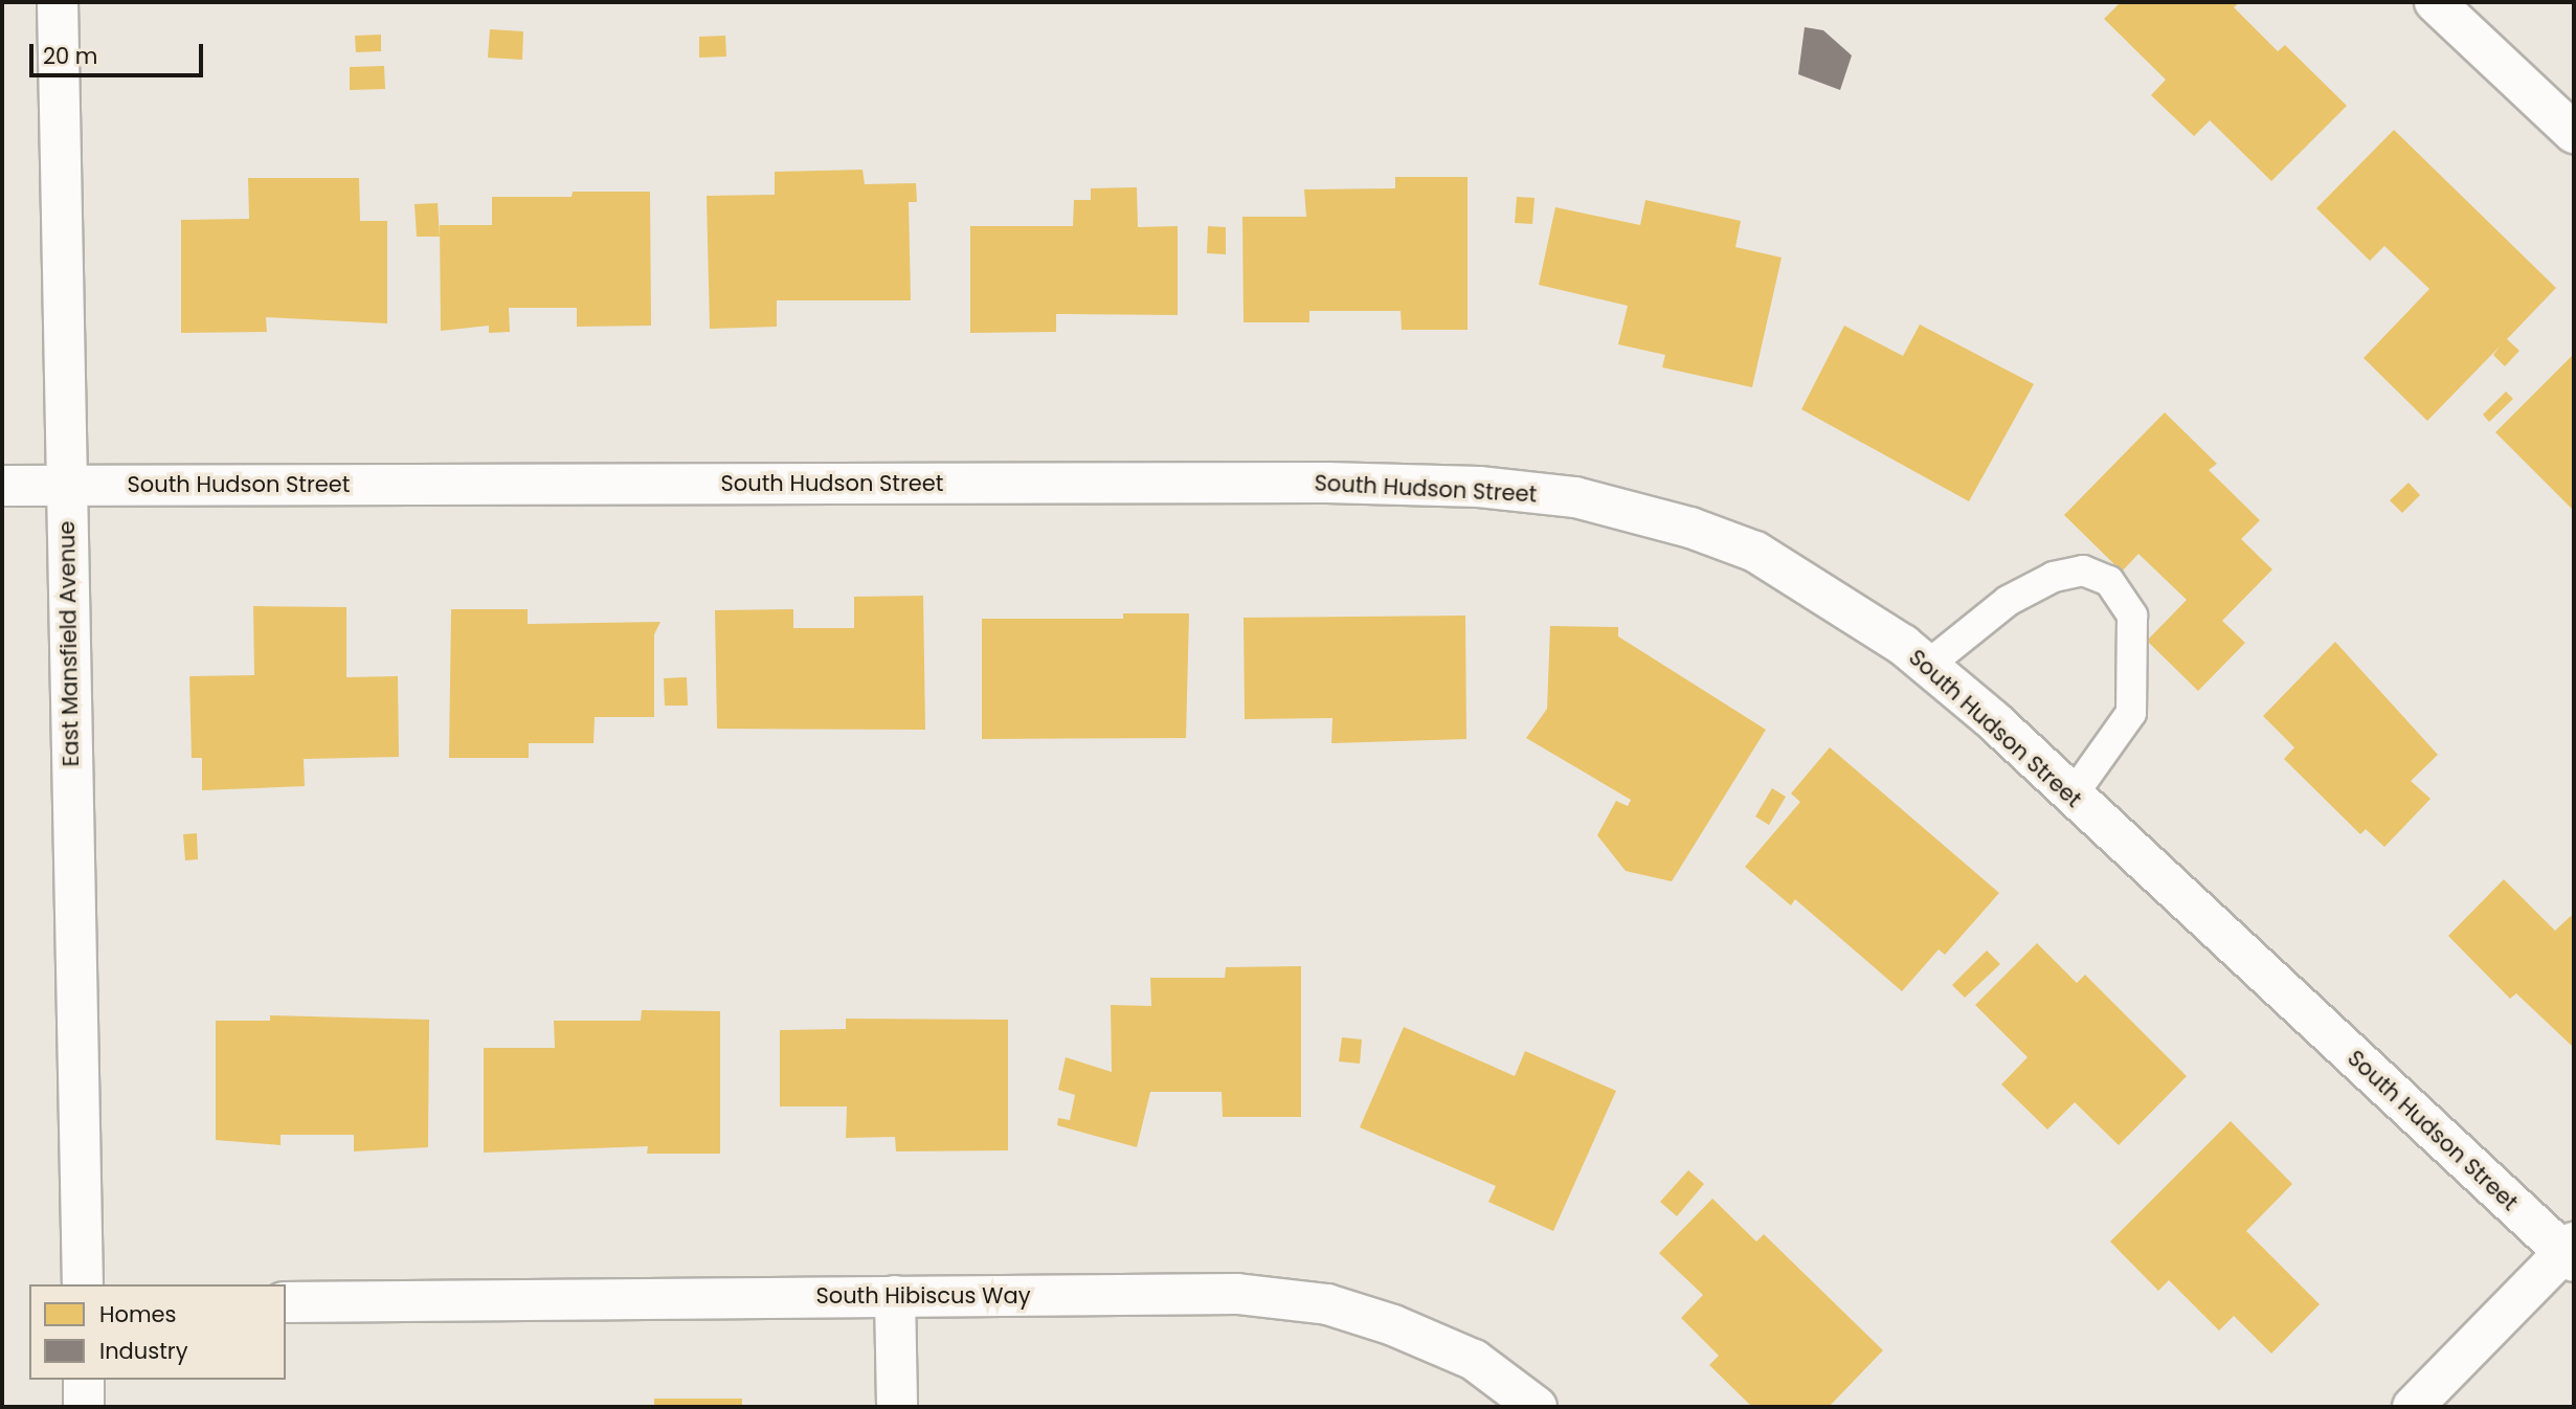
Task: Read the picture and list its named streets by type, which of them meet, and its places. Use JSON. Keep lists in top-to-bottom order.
{
  "streets": {
    "street": ["South Hudson Street", "East Mansfield Avenue", "South Hibiscus Way"]
  },
  "crossings": [
    ["South Hudson Street", "East Mansfield Avenue"]
  ],
  "legend": ["Homes", "Industry"],
  "scale_bar": "20 m"
}
